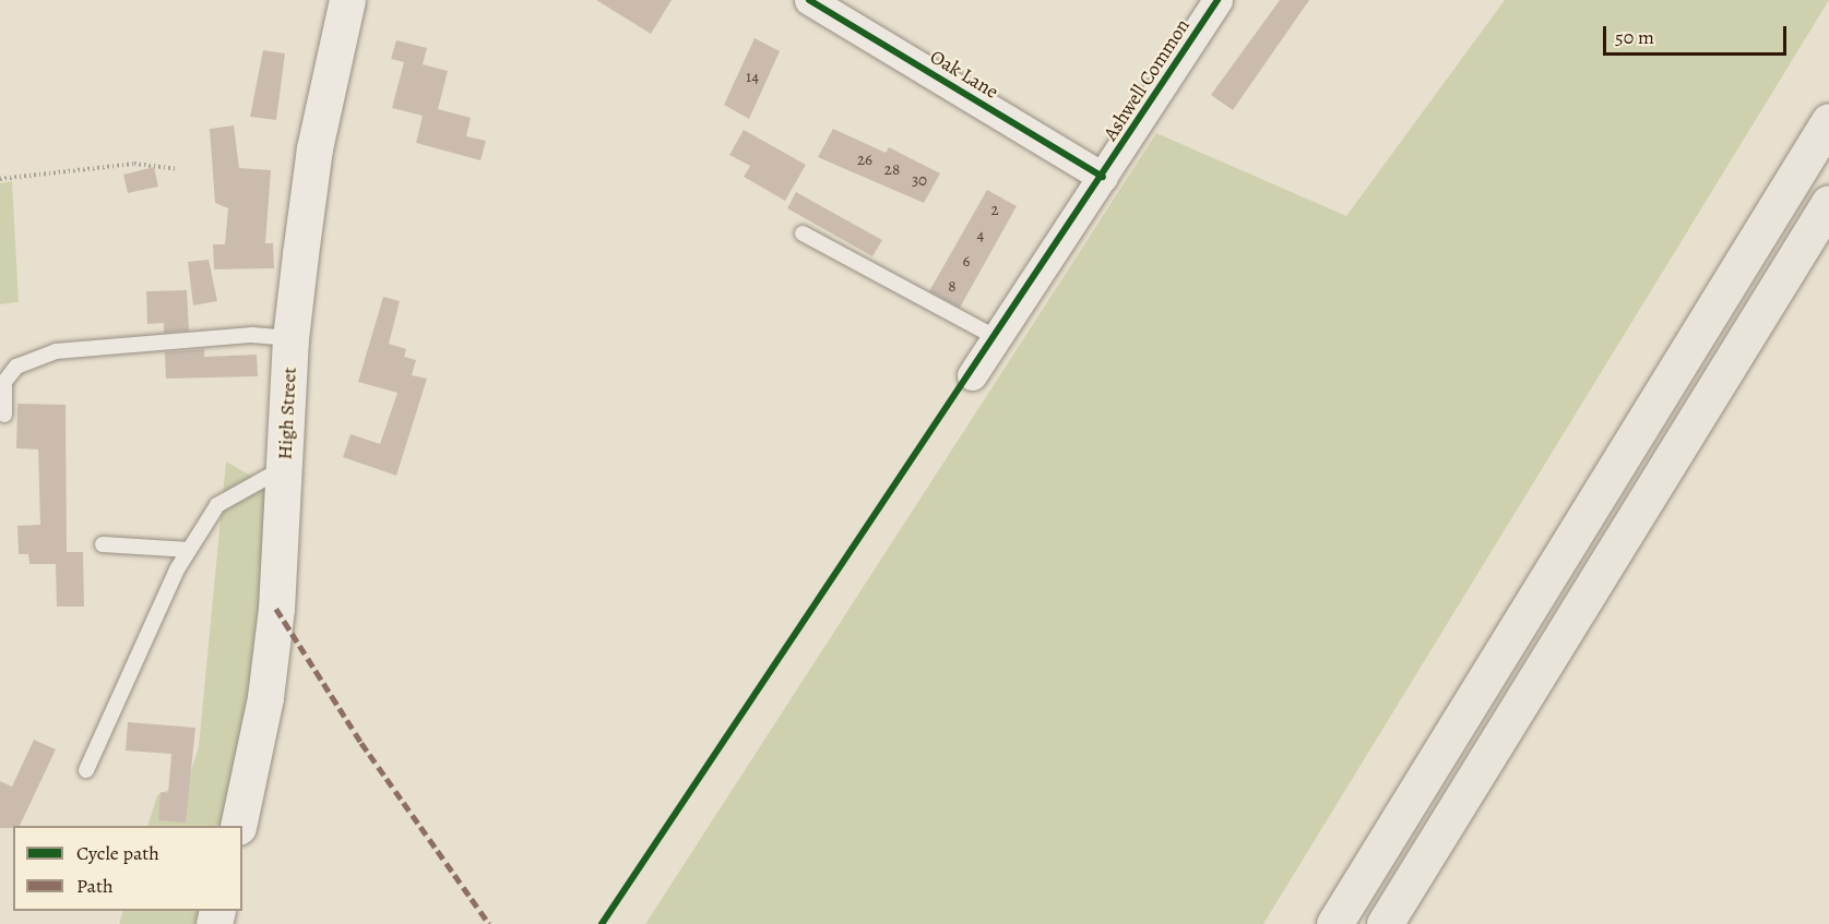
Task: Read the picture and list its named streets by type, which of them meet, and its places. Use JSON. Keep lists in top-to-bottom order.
{
  "streets": {
    "main road": ["High Street"],
    "street": ["Oak Lane", "Ashwell Common"]
  },
  "crossings": [
    ["Oak Lane", "Ashwell Common"]
  ],
  "house_numbers": [
    "14",
    "26",
    "28",
    "30",
    "2",
    "4",
    "6",
    "8"
  ],
  "legend": ["Cycle path", "Path"],
  "scale_bar": "50 m"
}
